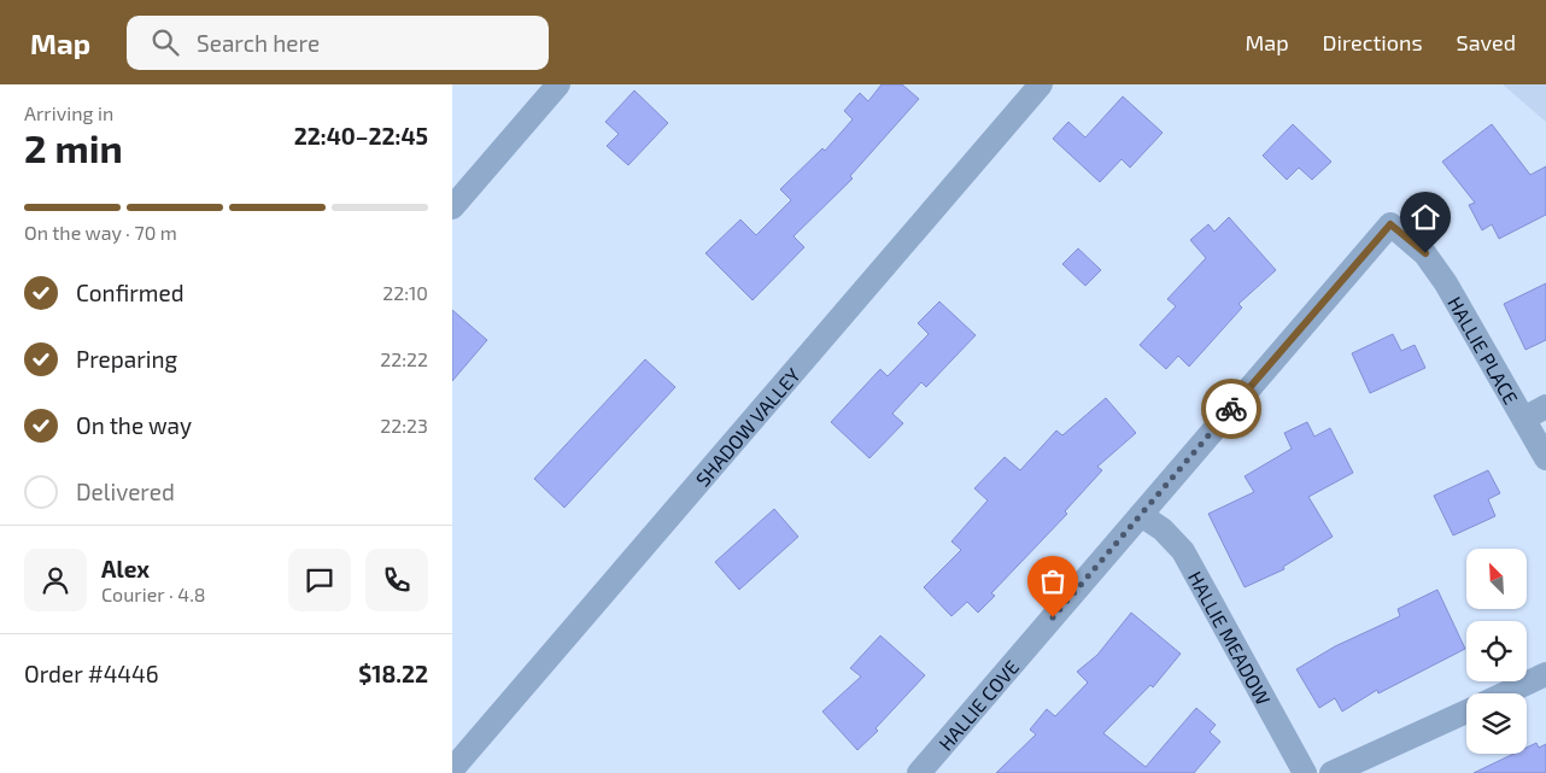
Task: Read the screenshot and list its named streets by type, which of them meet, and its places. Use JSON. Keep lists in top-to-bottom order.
{
  "streets": {
    "street": [
      "HALLIE PLACE",
      "SHADOW VALLEY",
      "HALLIE MEADOW",
      "HALLIE COVE"
    ]
  },
  "crossings": [
    ["HALLIE PLACE", "HALLIE COVE"],
    ["HALLIE MEADOW", "HALLIE COVE"]
  ],
  "north": "top left",
  "page": {
    "header": "Map",
    "search": "Search here",
    "nav": ["Map", "Directions", "Saved"],
    "heading": ["2 min", "Arriving in", "22:40–22:45"],
    "panel": [
      "Alex",
      "Courier · 4.8",
      "Order #4446",
      "$18.22"
    ],
    "bar": "On the way · 70 m",
    "list": [
      ["Confirmed", "22:10"],
      ["Preparing", "22:22"],
      ["On the way", "22:23"],
      "Delivered"
    ]
  }
}
